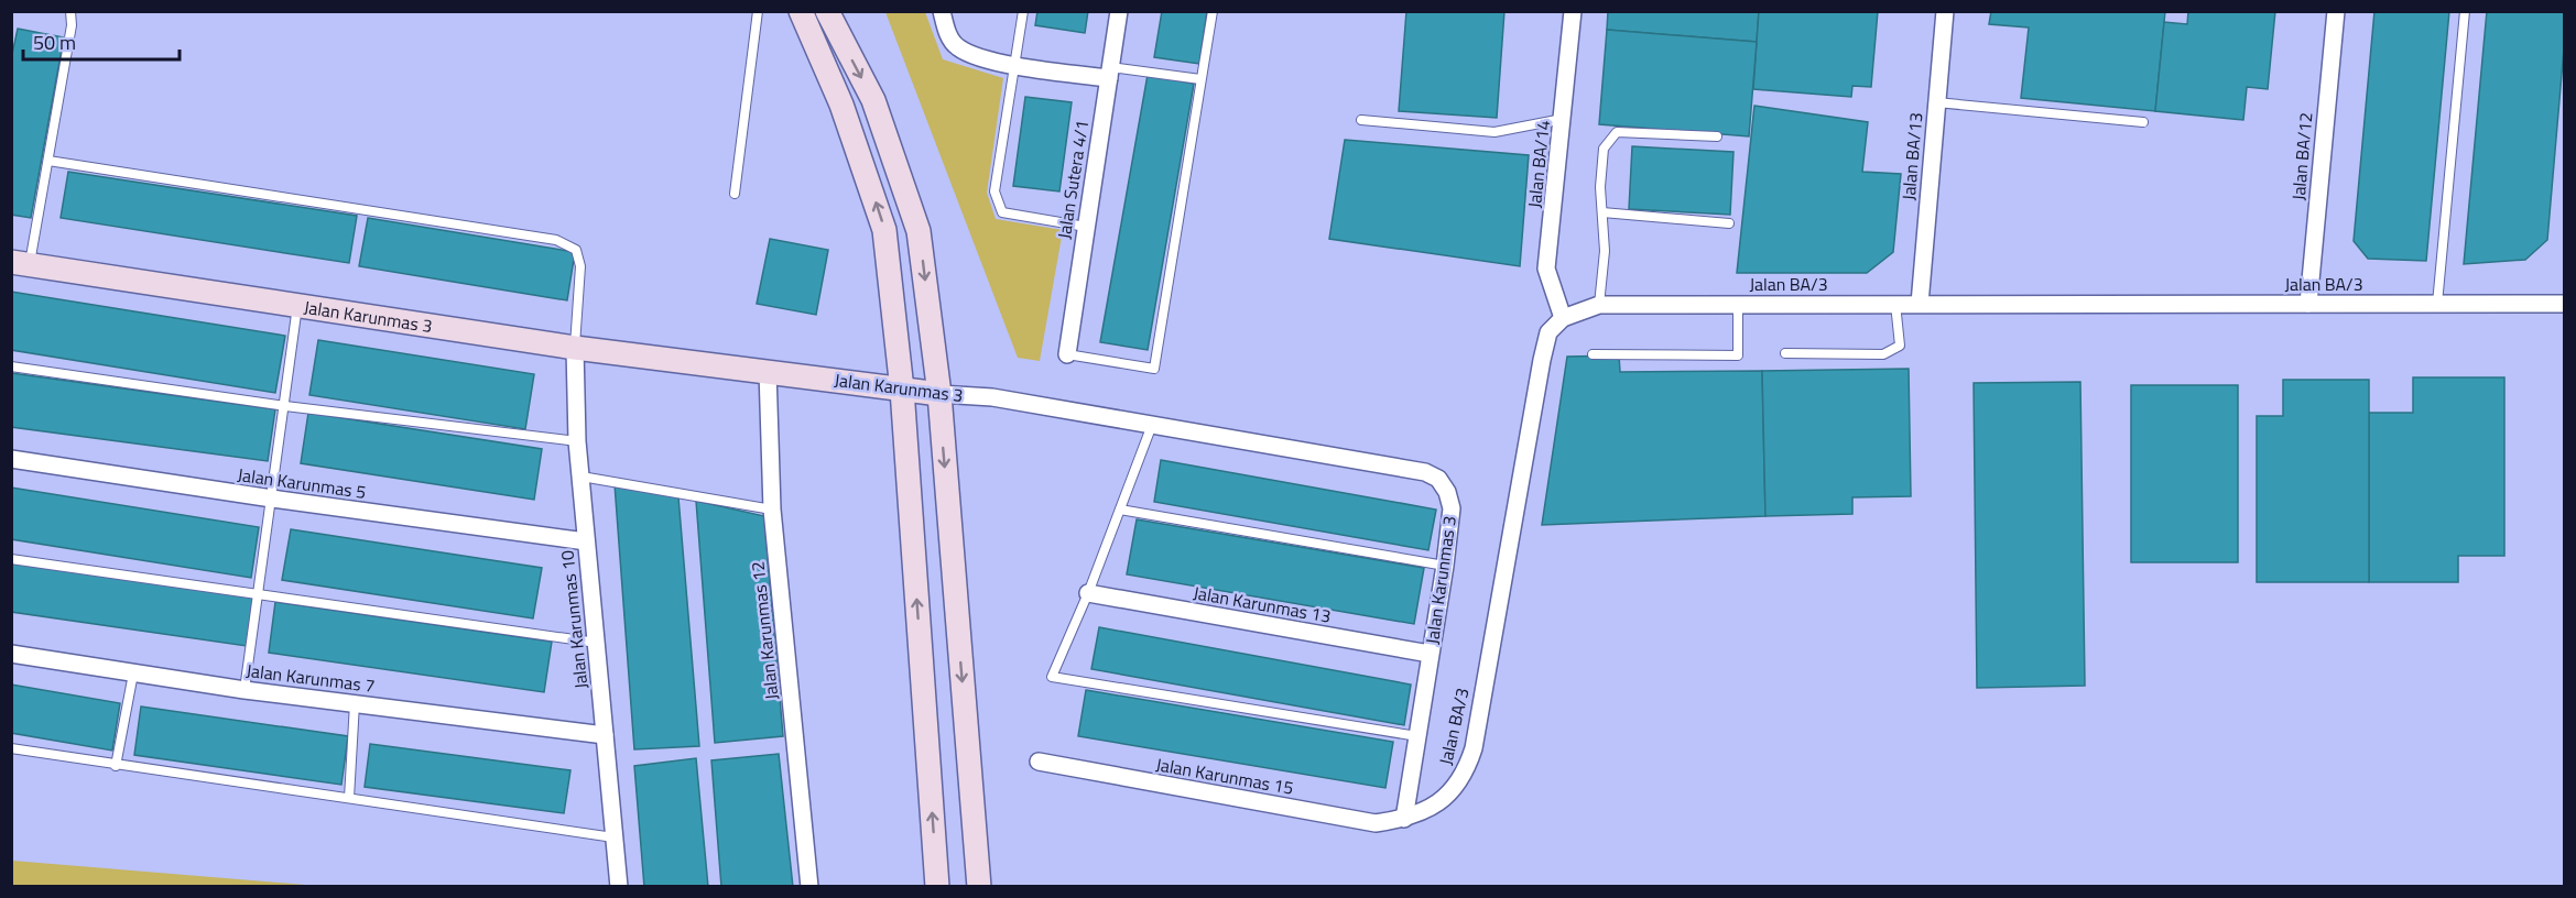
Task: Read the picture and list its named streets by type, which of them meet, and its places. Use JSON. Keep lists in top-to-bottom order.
{
  "streets": {
    "street": [
      "Jalan BA/13",
      "Jalan BA/12",
      "Jalan BA/14",
      "Jalan Sutera 4/1",
      "Jalan BA/3",
      "Jalan Karunmas 3",
      "Jalan Karunmas 5",
      "Jalan Karunmas 13",
      "Jalan Karunmas 10",
      "Jalan Karunmas 12",
      "Jalan Karunmas 7",
      "Jalan Karunmas 15"
    ]
  },
  "crossings": [
    ["Jalan BA/13", "Jalan BA/3"],
    ["Jalan BA/12", "Jalan BA/3"],
    ["Jalan BA/14", "Jalan BA/3"],
    ["Jalan BA/3", "Jalan Karunmas 3"],
    ["Jalan BA/3", "Jalan Karunmas 15"],
    ["Jalan Karunmas 3", "Jalan Karunmas 13"],
    ["Jalan Karunmas 3", "Jalan Karunmas 10"],
    ["Jalan Karunmas 3", "Jalan Karunmas 12"],
    ["Jalan Karunmas 3", "Jalan Karunmas 15"],
    ["Jalan Karunmas 5", "Jalan Karunmas 10"],
    ["Jalan Karunmas 10", "Jalan Karunmas 7"]
  ],
  "scale_bar": "50 m"
}
